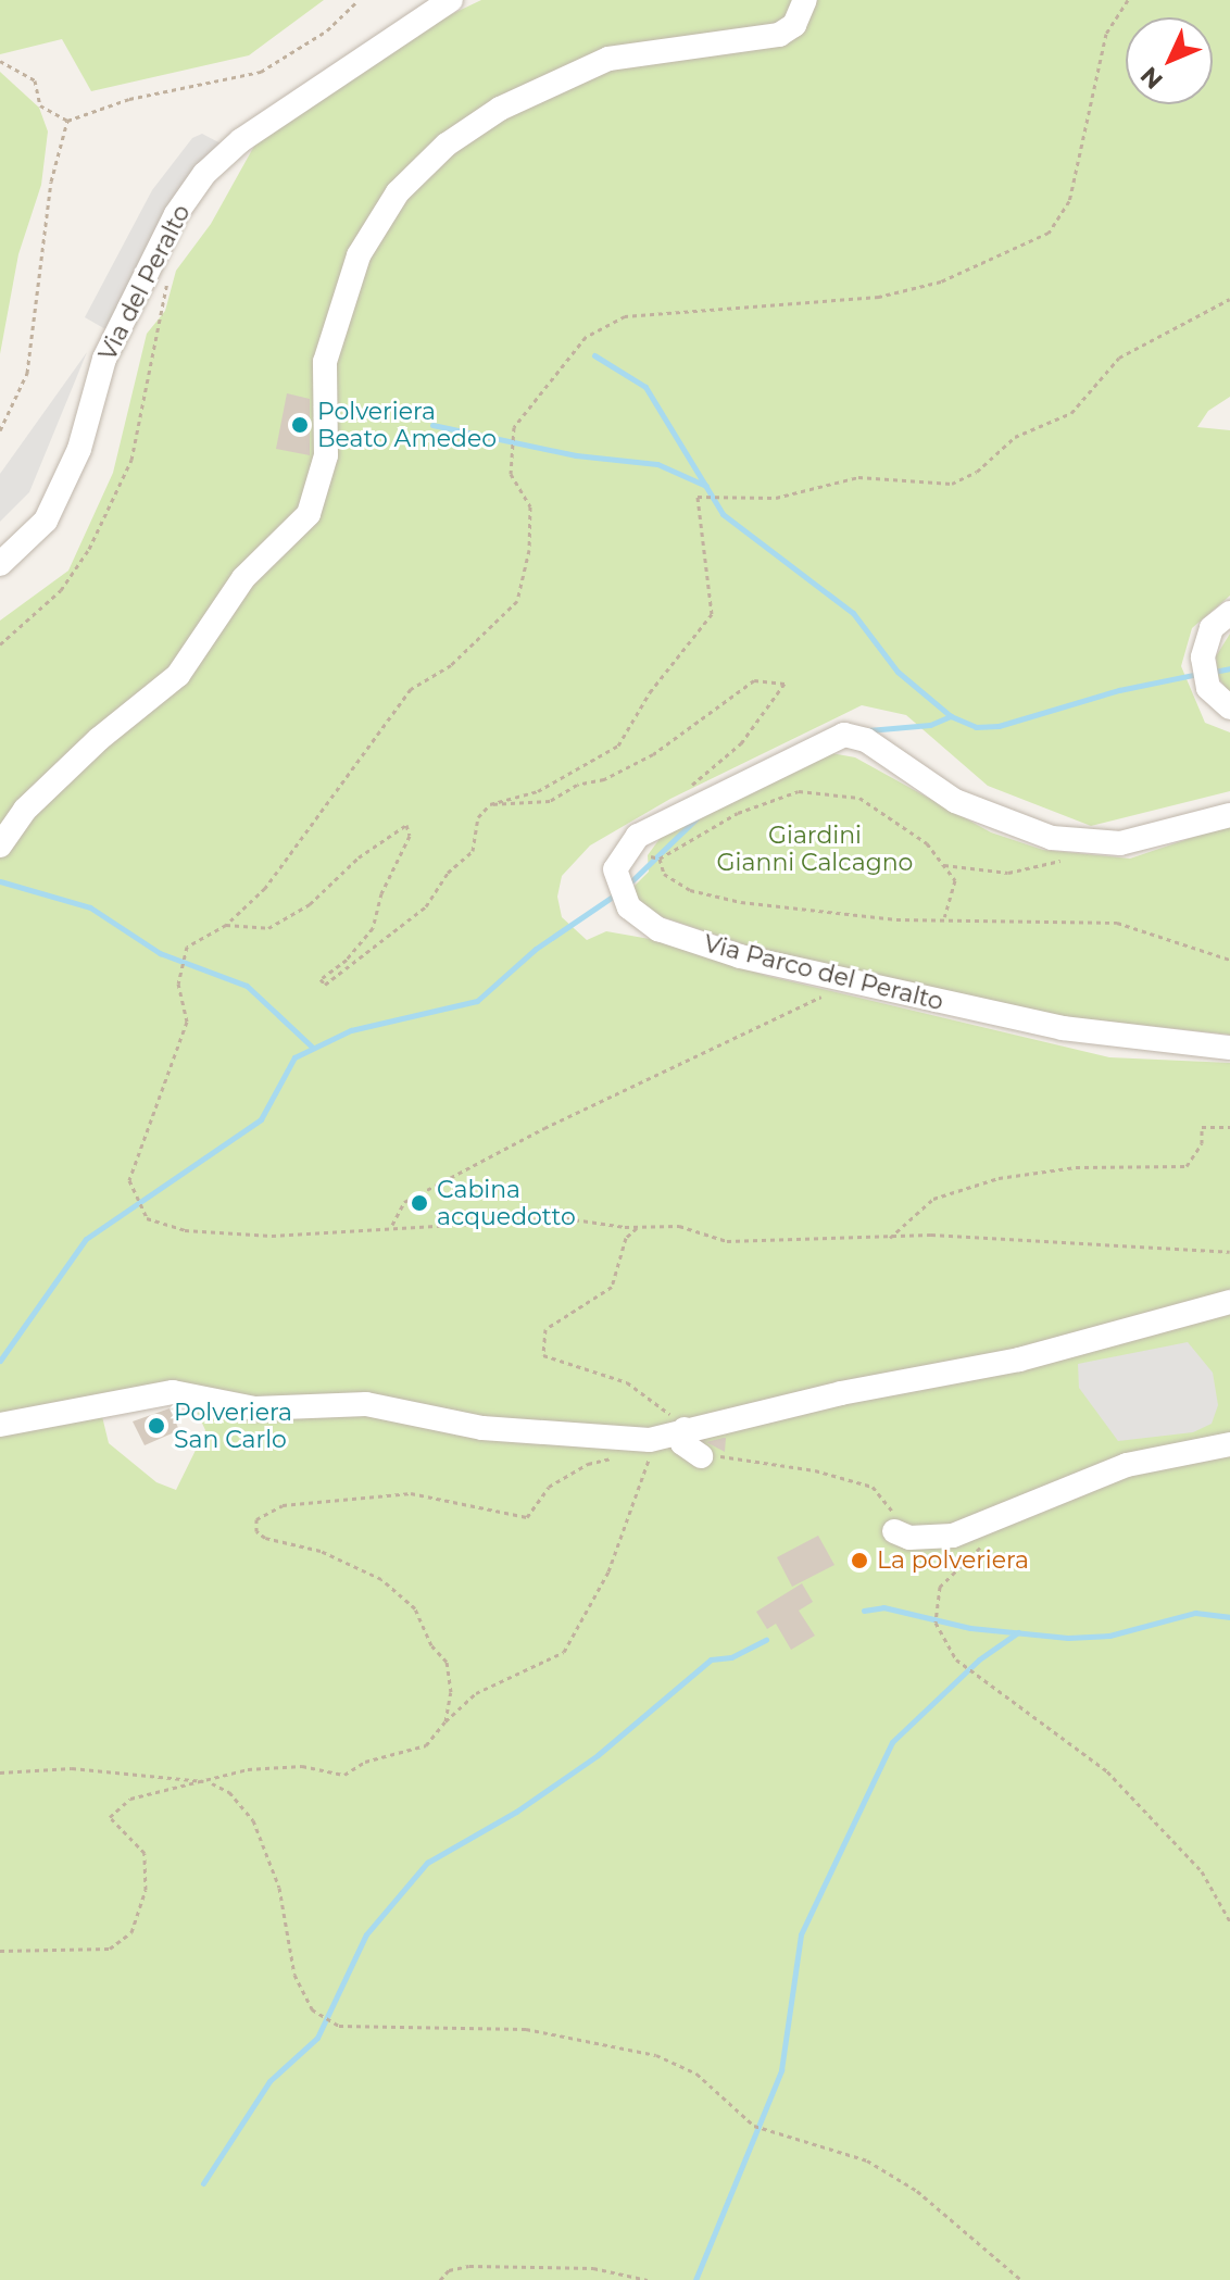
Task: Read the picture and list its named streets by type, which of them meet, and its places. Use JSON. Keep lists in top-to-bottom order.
{
  "streets": {
    "street": ["Via del Peralto", "Via Parco del Peralto"]
  },
  "parks": ["Giardini Gianni Calcagno"],
  "places": [
    "Polveriera Beato Amedeo",
    "Cabina acquedotto",
    "Polveriera San Carlo",
    "La polveriera"
  ],
  "north": "bottom left"
}
